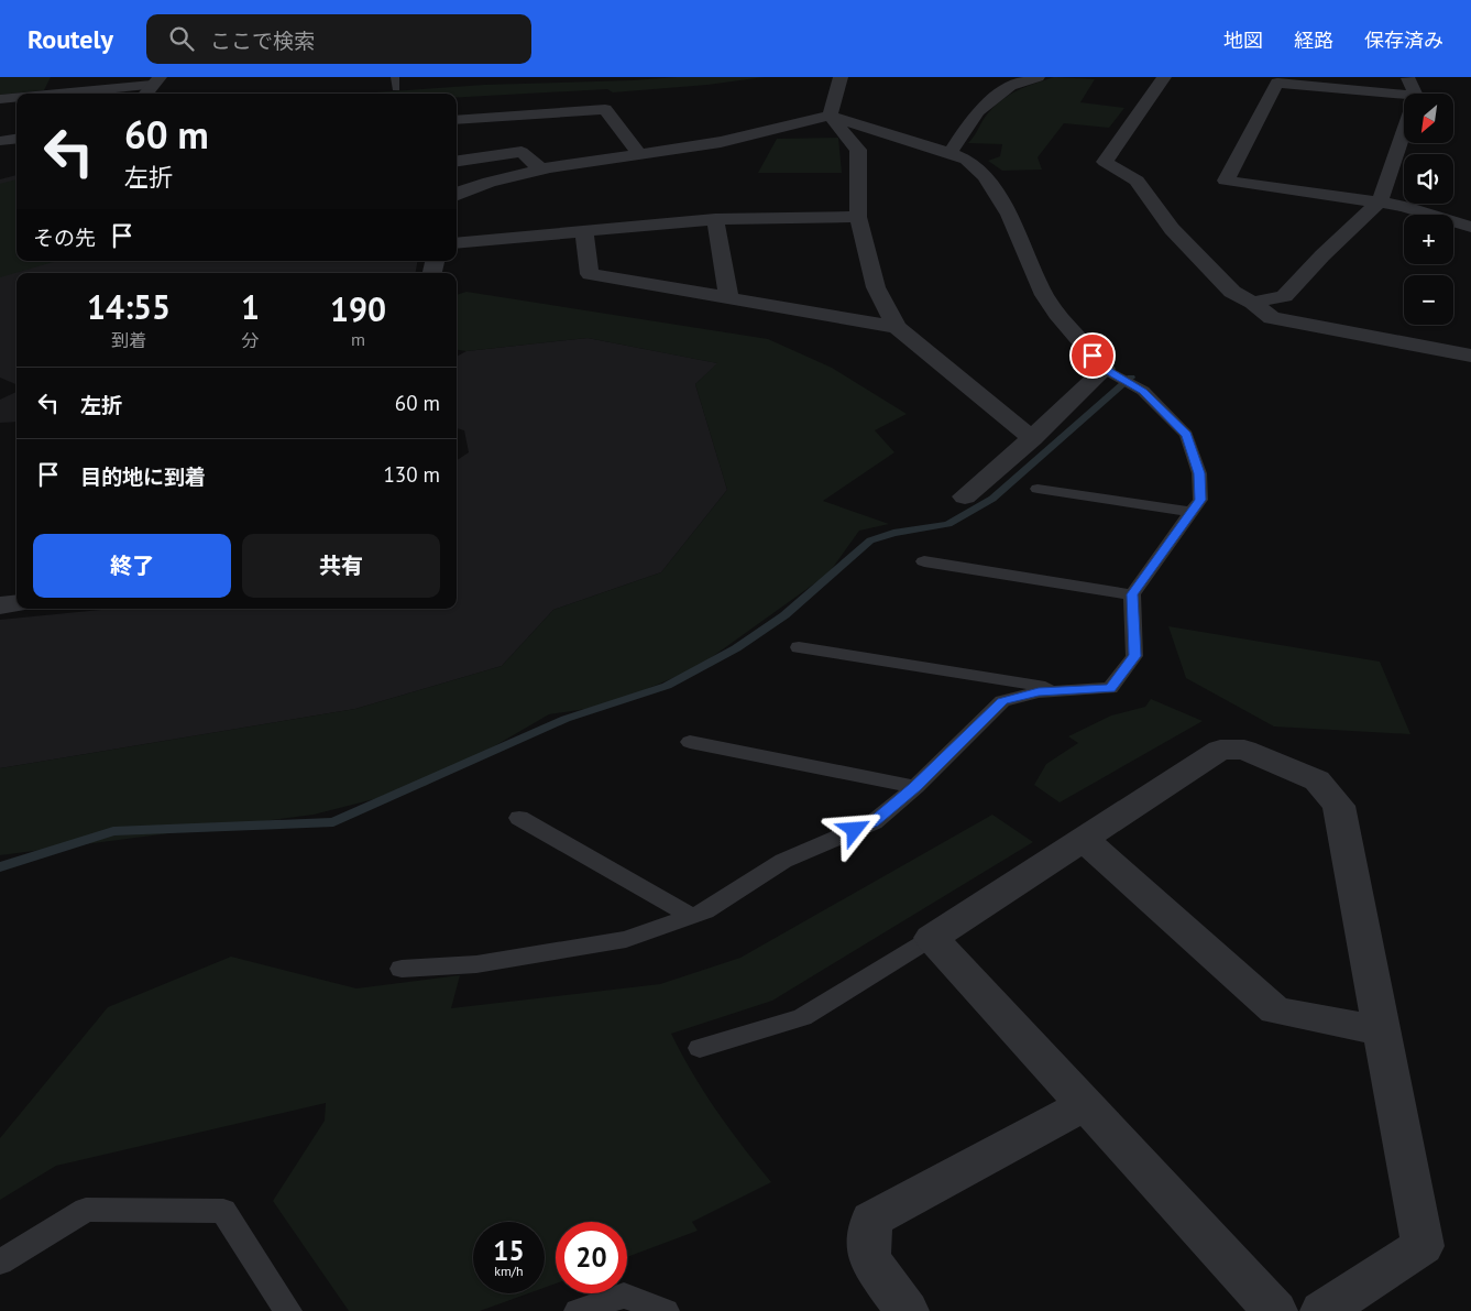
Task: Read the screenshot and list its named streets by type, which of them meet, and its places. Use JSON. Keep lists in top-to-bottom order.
{
  "north": "bottom left",
  "page": {
    "header": "Routely",
    "search": "ここで検索",
    "nav": ["地図", "経路", "保存済み"],
    "map_buttons": ["+", "−"],
    "turn": ["60 m", "左折"],
    "then": "その先",
    "eta": [
      "14:55",
      "到着",
      "1",
      "分",
      "190",
      "m"
    ],
    "list": [
      {
        "name": "左折",
        "value": "60 m"
      },
      {
        "name": "目的地に到着",
        "value": "130 m"
      }
    ],
    "buttons": ["終了", "共有"],
    "speed": "15 km/h",
    "limit": "20"
  }
}
